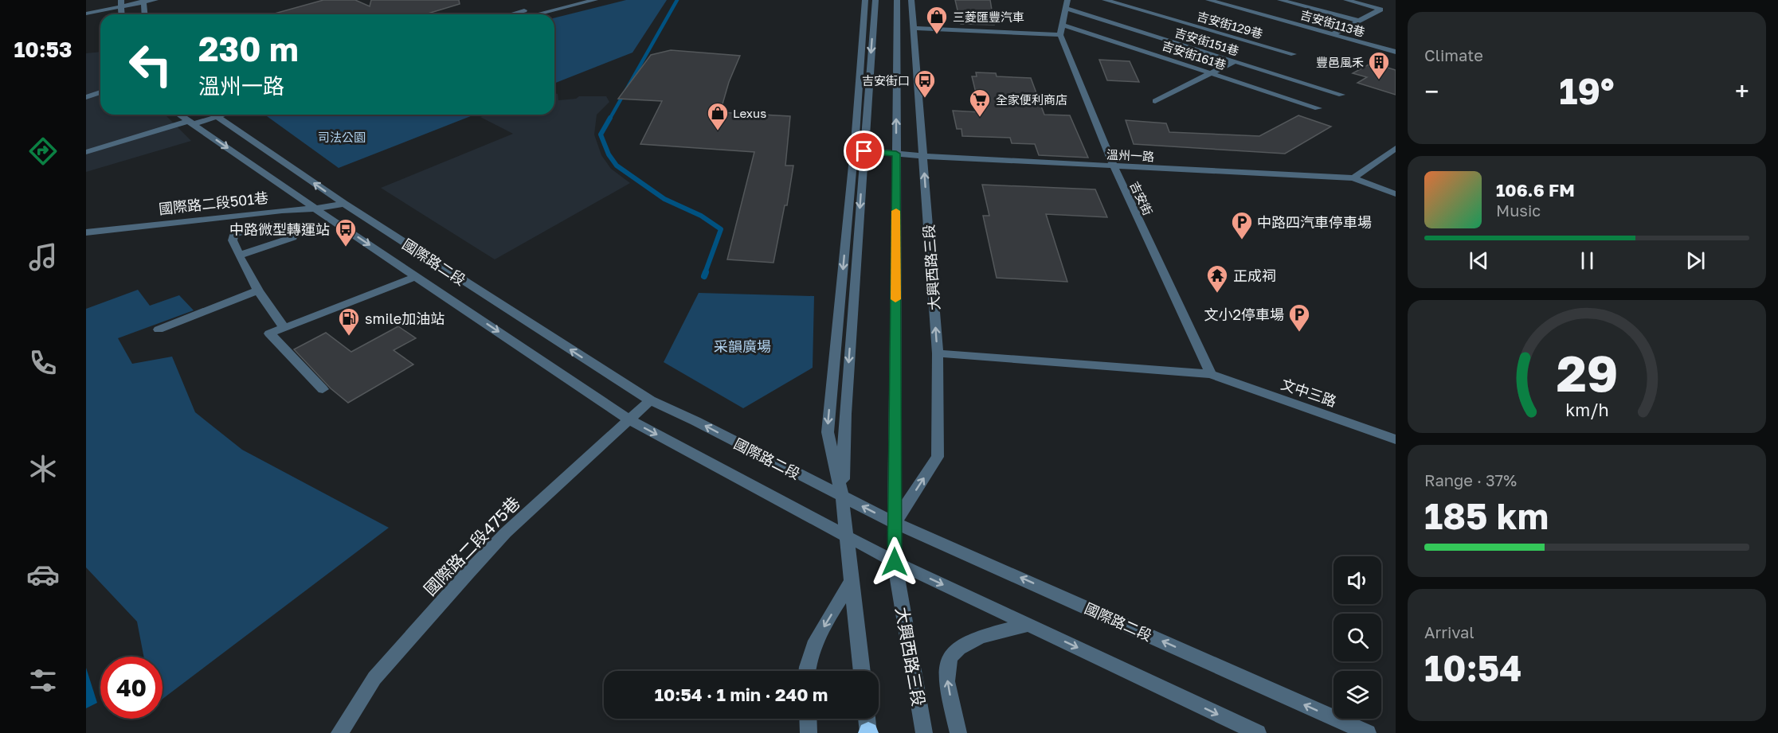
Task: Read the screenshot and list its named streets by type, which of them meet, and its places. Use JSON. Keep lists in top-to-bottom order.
{
  "streets": {
    "street": [
      "吉安街113巷",
      "吉安街129巷",
      "吉安街151巷",
      "吉安街161巷",
      "溫州一路",
      "吉安街",
      "國際路二段501巷",
      "國際路二段",
      "大興西路三段",
      "文中三路",
      "國際路二段475巷"
    ]
  },
  "crossings": [
    ["溫州一路", "吉安街"],
    ["溫州一路", "大興西路三段"],
    ["吉安街", "文中三路"],
    ["國際路二段501巷", "國際路二段"],
    ["國際路二段", "大興西路三段"],
    ["國際路二段", "國際路二段475巷"],
    ["大興西路三段", "文中三路"]
  ],
  "parks": ["司法公園", "采韻廣場"],
  "places": {
    "shop": ["三菱匯豐汽車", "Lexus"],
    "building": ["豐邑風禾"],
    "bus stop": ["吉安街口", "中路微型轉運站"],
    "supermarket": ["全家便利商店"],
    "parking": ["中路四汽車停車場", "文小2停車場"],
    "temple": ["正成祠"],
    "fuel station": ["smile加油站"]
  },
  "page": {
    "tabs": "10:53",
    "tile": [
      "Climate",
      ["Range · 37%", "185 km"],
      ["Arrival", "10:54"]
    ],
    "turn": ["230 m", "溫州一路"],
    "heat": ["−", "19°", "+"],
    "song": ["106.6 FM", "Music"],
    "limit": "40",
    "trip": "10:54 · 1 min · 240 m",
    "gauge": ["29", "km/h"]
  }
}
